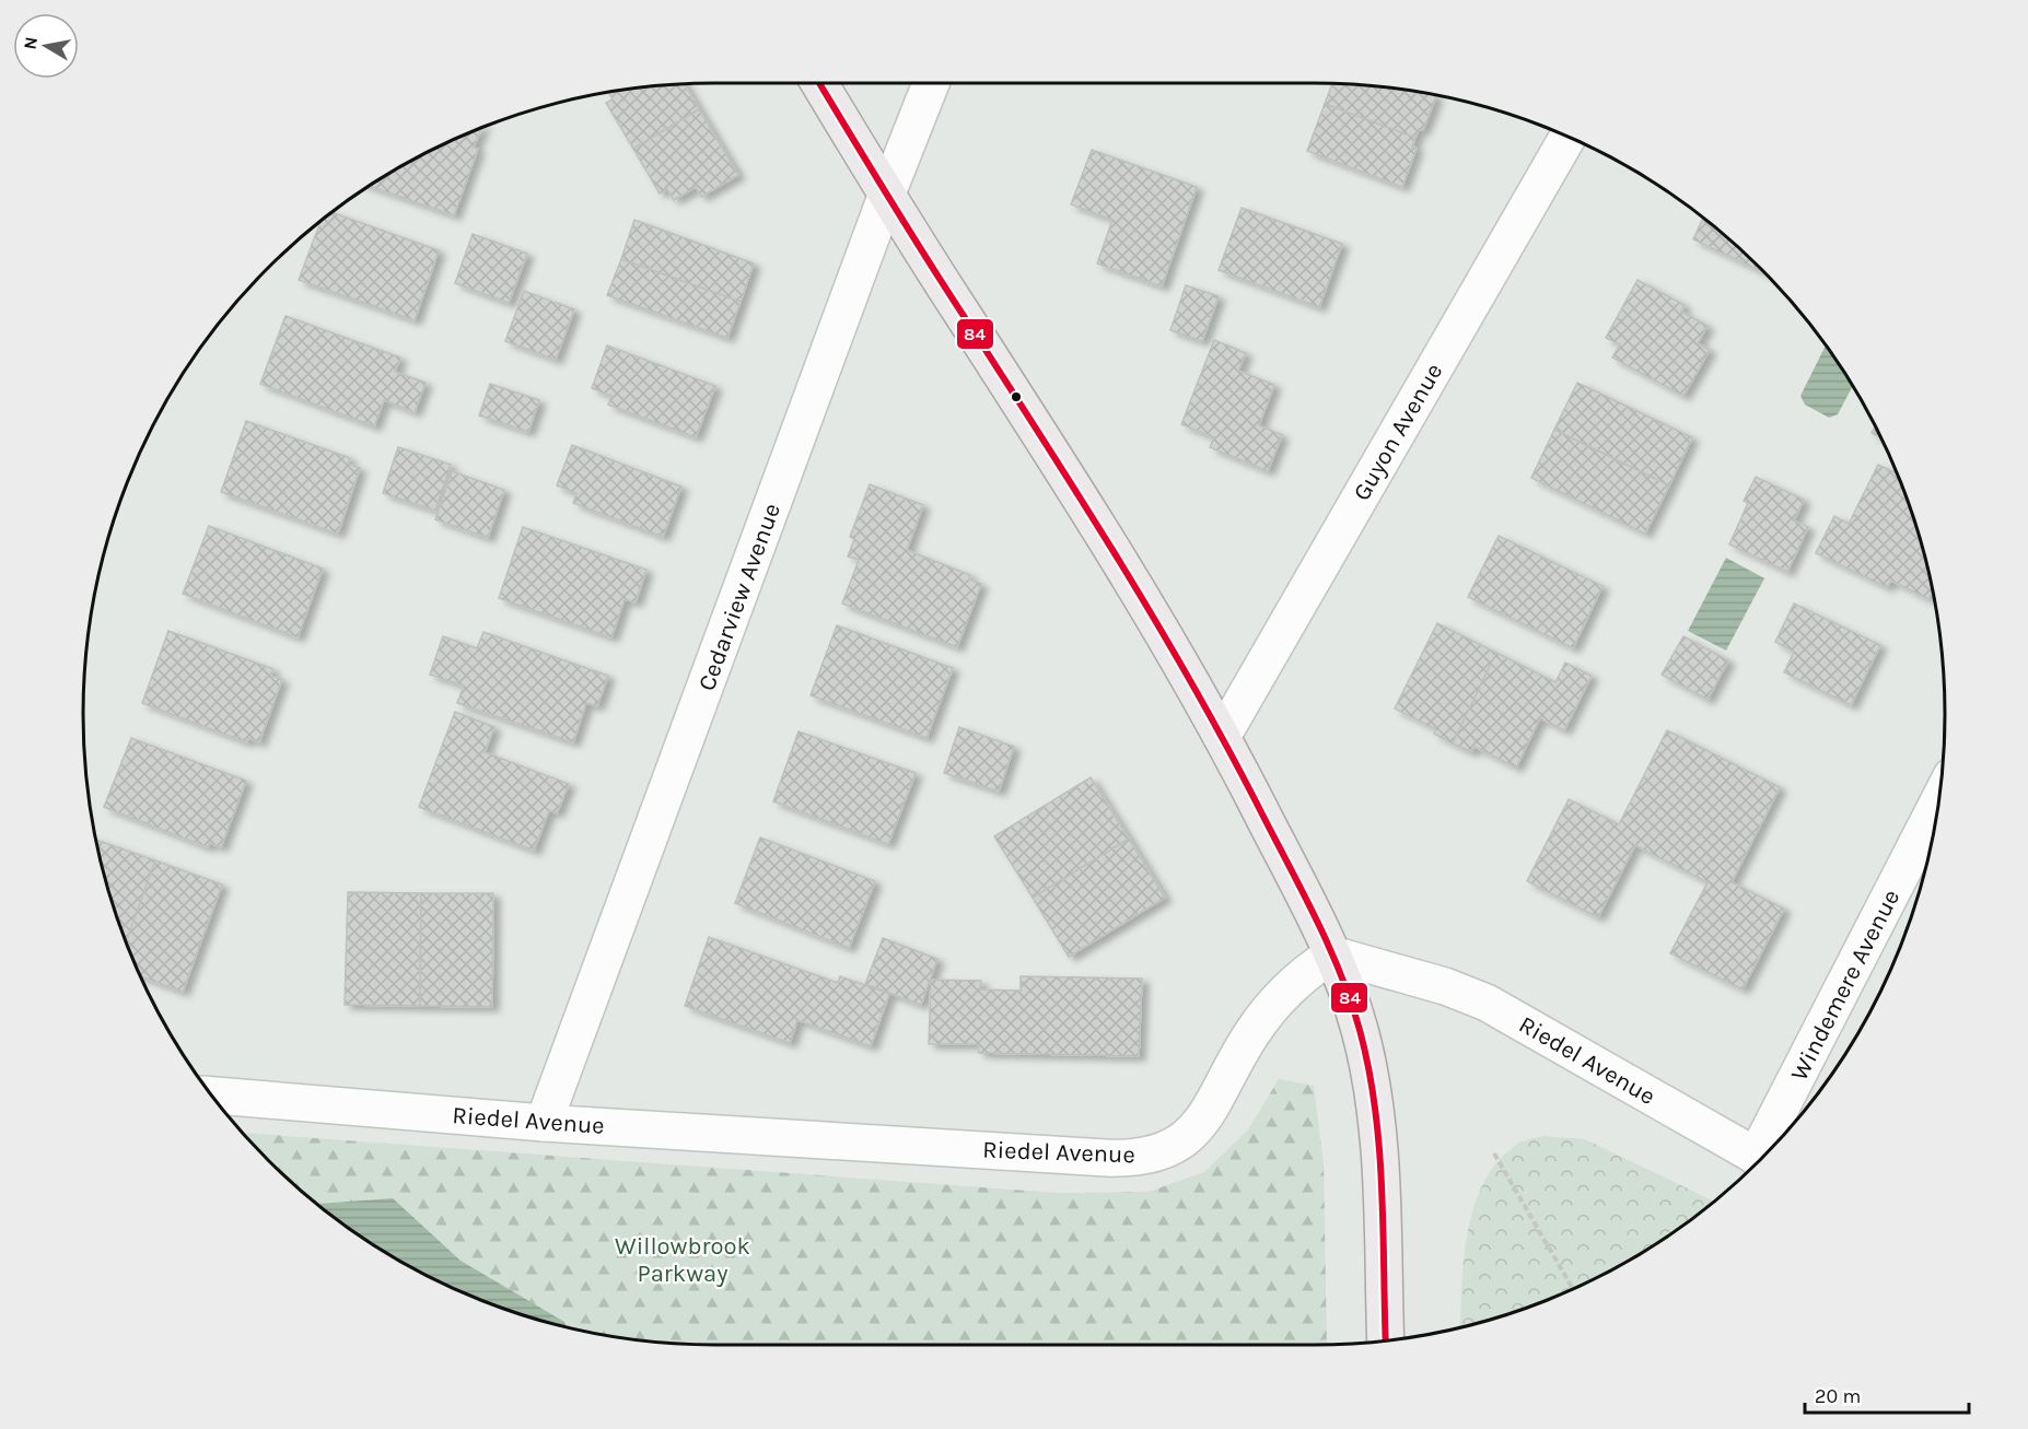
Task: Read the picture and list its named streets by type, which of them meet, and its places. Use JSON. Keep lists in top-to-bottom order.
{
  "streets": {
    "street": [
      "Guyon Avenue",
      "Cedarview Avenue",
      "Windemere Avenue",
      "Riedel Avenue"
    ]
  },
  "crossings": [
    ["Cedarview Avenue", "Riedel Avenue"]
  ],
  "parks": ["Willowbrook Parkway"],
  "lines": ["transit line 84"],
  "scale_bar": "20 m",
  "north": "left"
}
